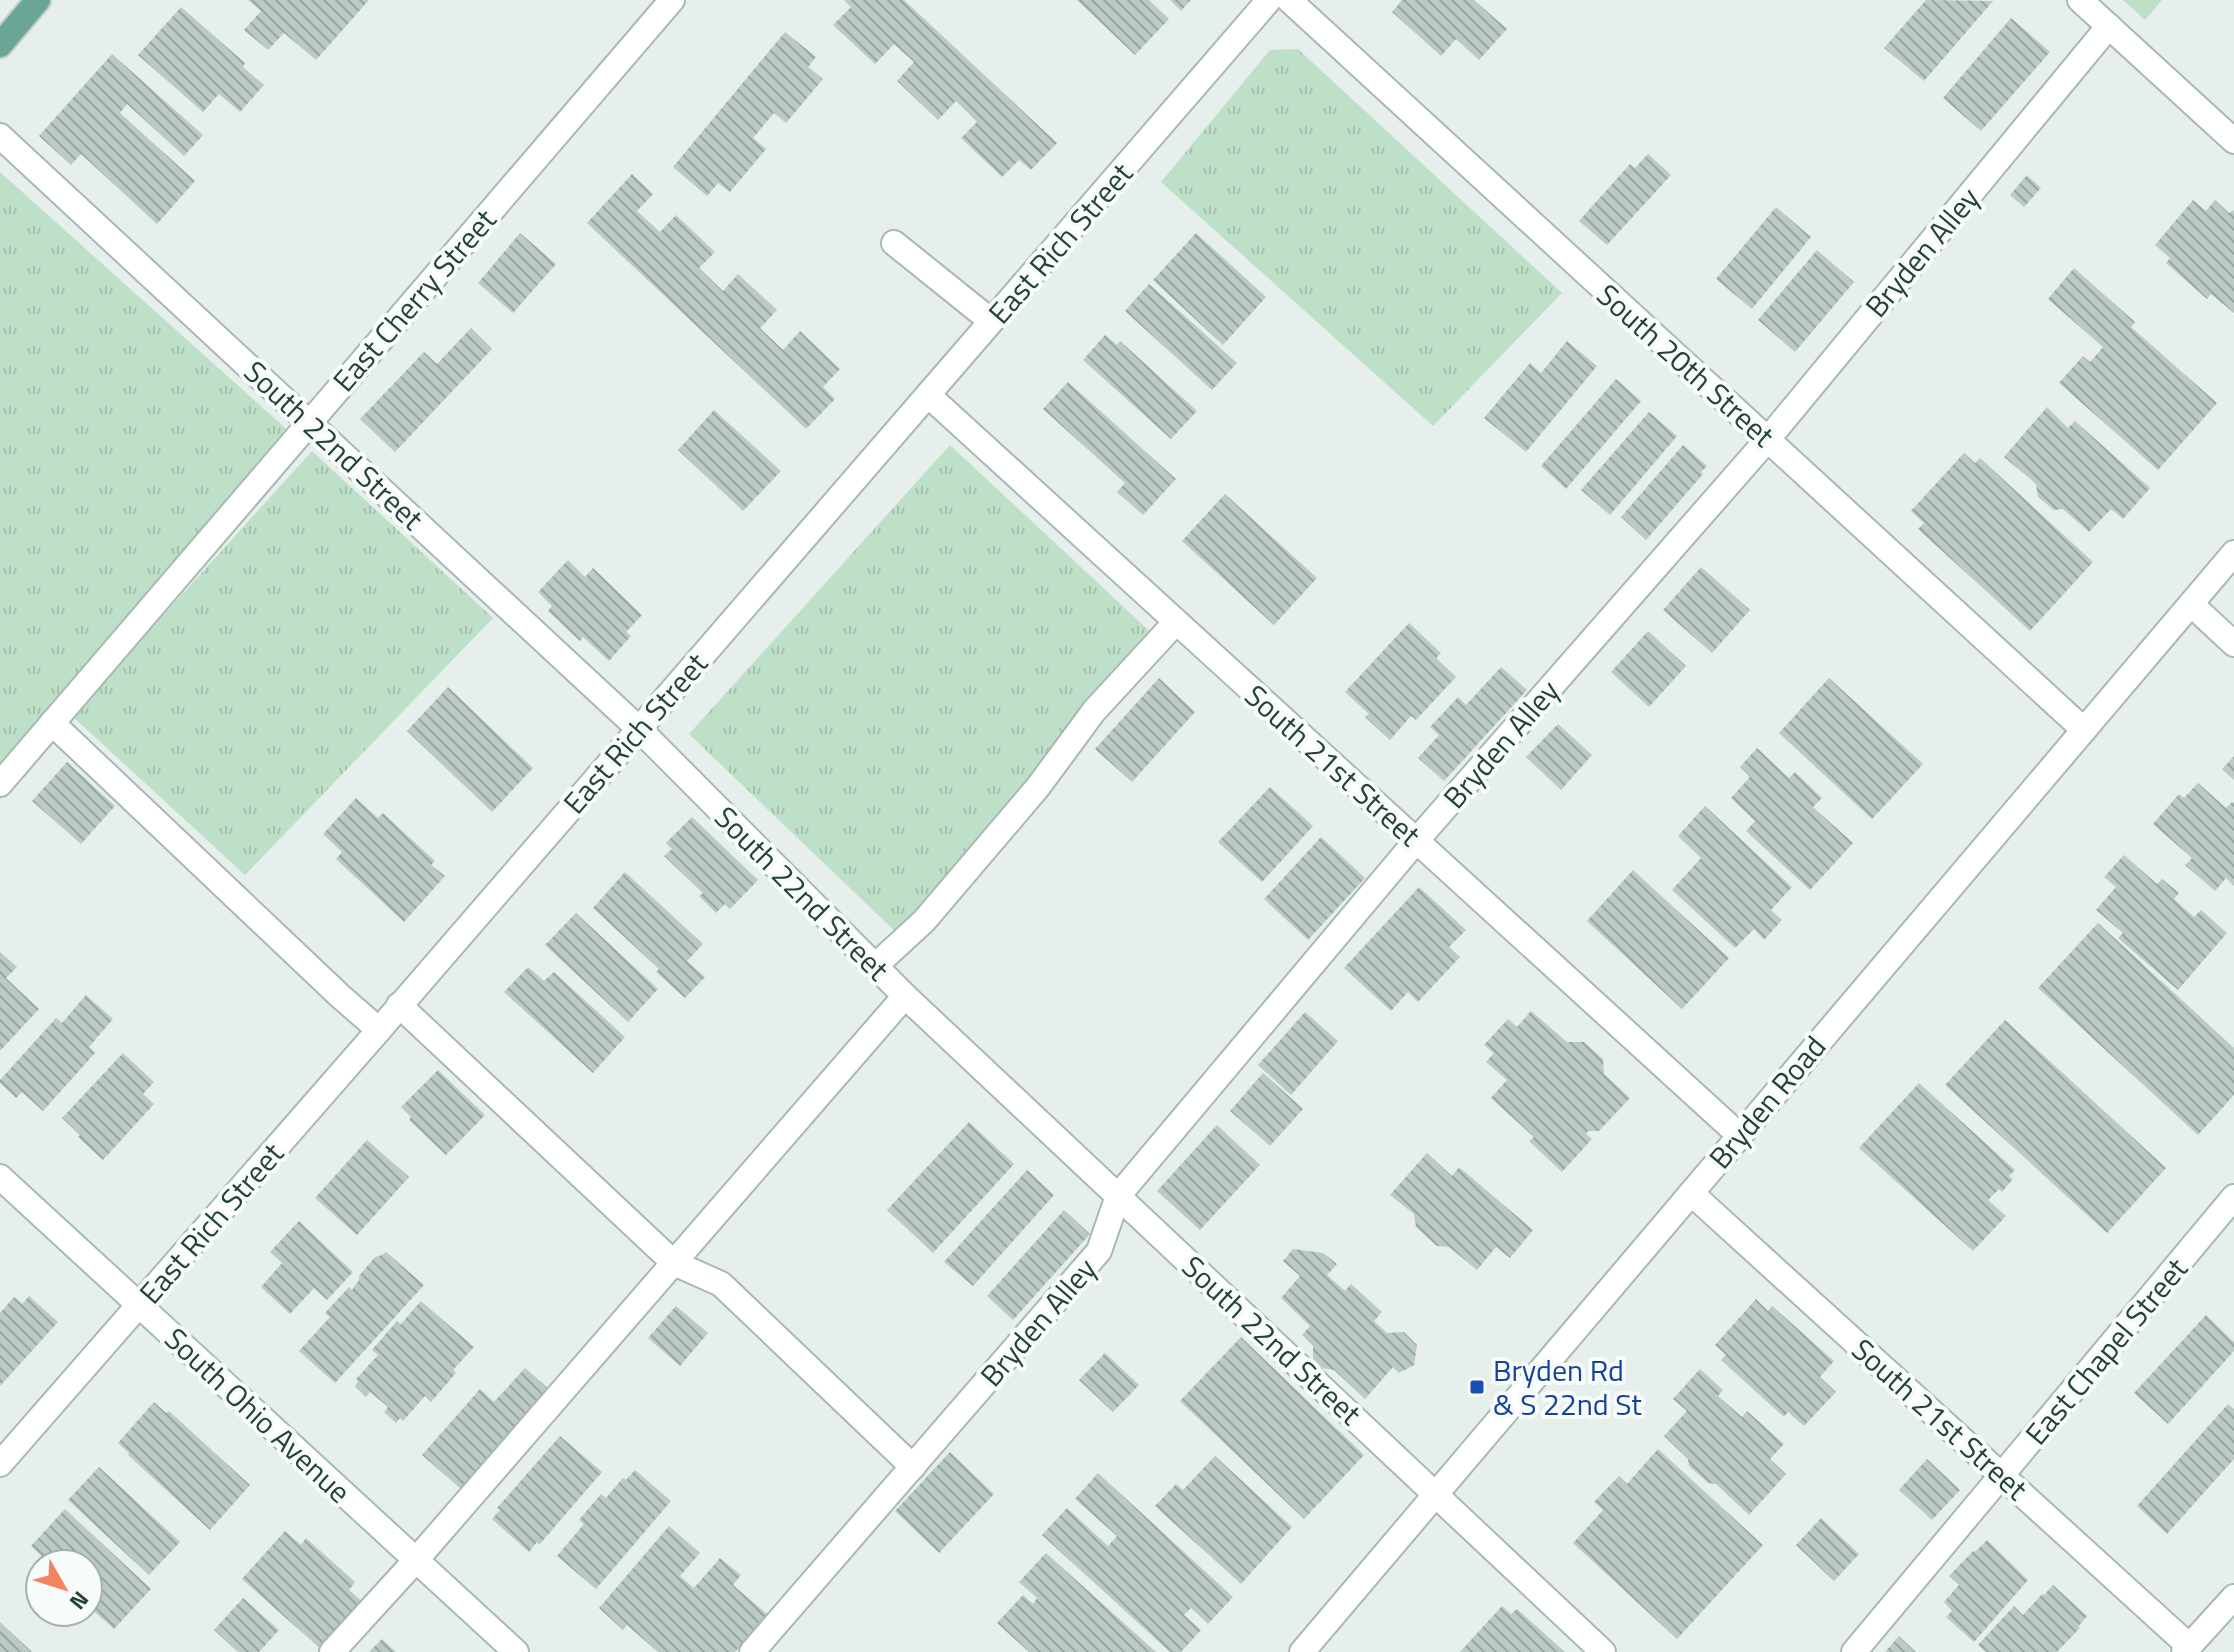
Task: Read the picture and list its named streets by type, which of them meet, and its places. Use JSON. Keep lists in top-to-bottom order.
{
  "streets": {
    "street": [
      "East Rich Street",
      "Bryden Alley",
      "East Cherry Street",
      "South 20th Street",
      "South 22nd Street",
      "South 21st Street",
      "Bryden Road",
      "East Chapel Street",
      "South Ohio Avenue"
    ]
  },
  "crossings": [
    ["East Rich Street", "South 22nd Street"],
    ["East Rich Street", "South 21st Street"],
    ["East Rich Street", "South Ohio Avenue"],
    ["Bryden Alley", "South 20th Street"],
    ["Bryden Alley", "South 22nd Street"],
    ["Bryden Alley", "South 21st Street"],
    ["East Cherry Street", "South 22nd Street"],
    ["South 20th Street", "Bryden Road"],
    ["South 22nd Street", "Bryden Road"],
    ["South 21st Street", "Bryden Road"],
    ["South 21st Street", "East Chapel Street"]
  ],
  "places": {
    "transit": ["Bryden Rd & S 22nd St"]
  },
  "north": "bottom right"
}
